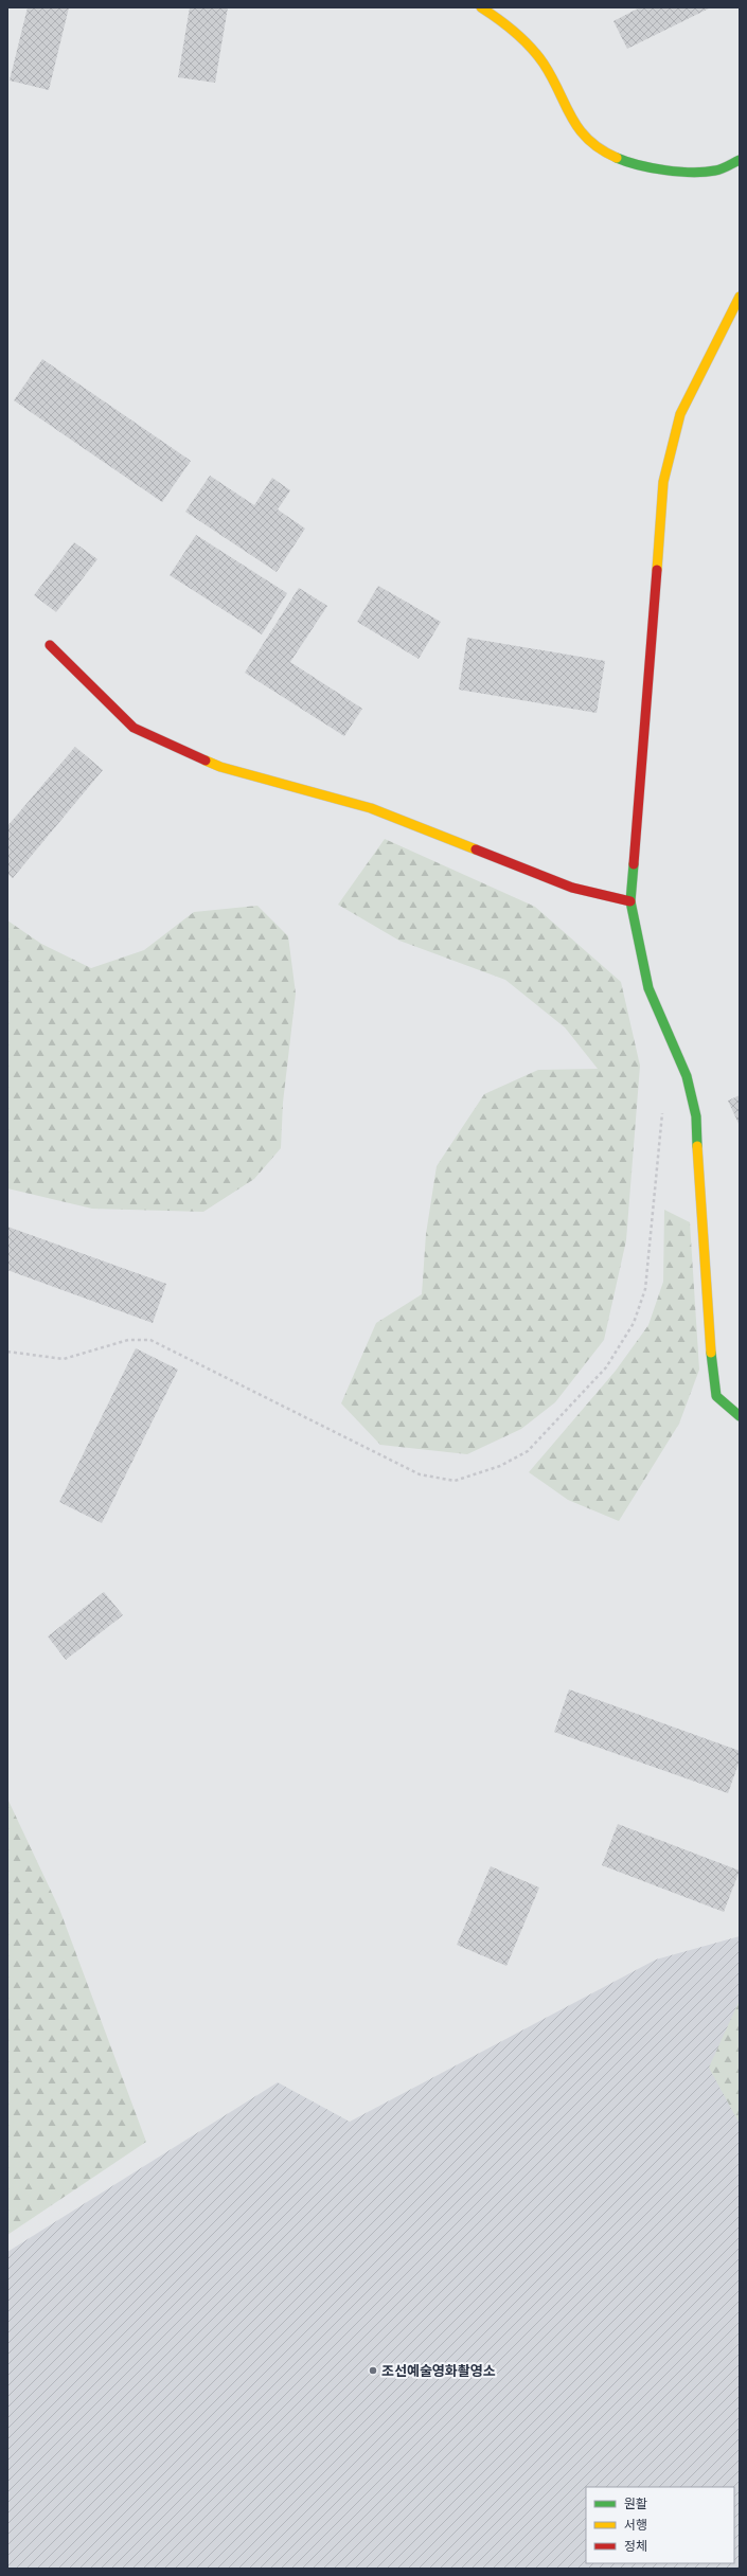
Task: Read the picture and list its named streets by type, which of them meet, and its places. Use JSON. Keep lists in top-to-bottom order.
{
  "places": ["조선예술영화촬영소"],
  "legend": ["원활", "서행", "정체"]
}
